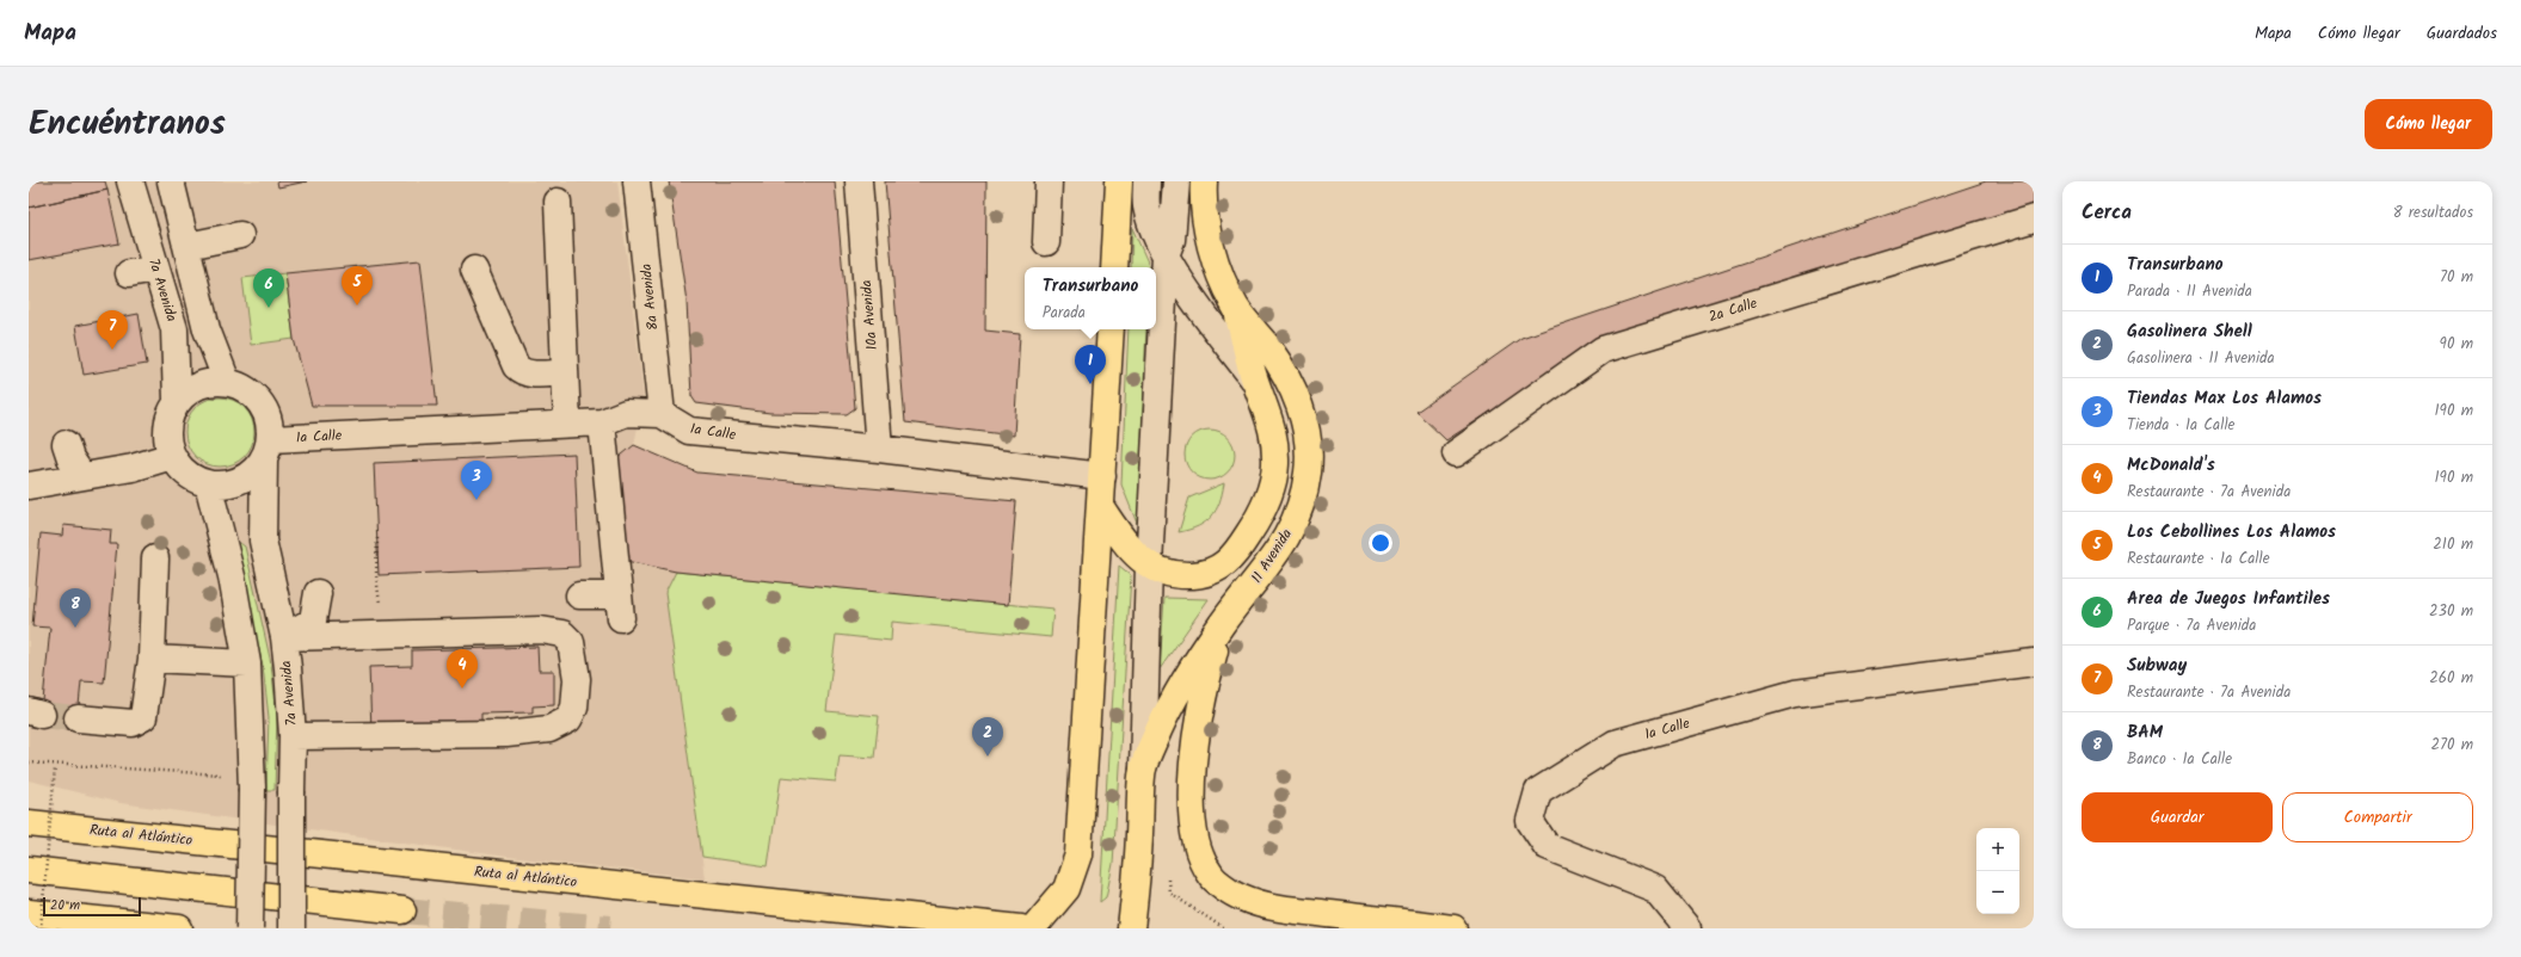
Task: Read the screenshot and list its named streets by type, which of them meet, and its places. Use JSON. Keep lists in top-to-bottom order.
{
  "streets": {
    "main road": ["11 Avenida", "Ruta al Atlántico"],
    "street": [
      "7a Avenida",
      "8a Avenida",
      "2a Calle",
      "10a Avenida",
      "1a Calle"
    ]
  },
  "crossings": [
    ["7a Avenida", "1a Calle"],
    ["8a Avenida", "1a Calle"],
    ["10a Avenida", "1a Calle"]
  ],
  "scale_bar": "20 m",
  "page": {
    "header": "Mapa",
    "nav": ["Mapa", "Cómo llegar", "Guardados"],
    "title": "Encuéntranos",
    "buttons": [
      "Cómo llegar",
      ["Guardar", "Compartir"]
    ],
    "heading": ["Cerca", "8 resultados"],
    "list": [
      {
        "mark": "1",
        "name": "Transurbano",
        "note": "Parada · 11 Avenida",
        "value": "70 m"
      },
      {
        "mark": "2",
        "name": "Gasolinera Shell",
        "note": "Gasolinera · 11 Avenida",
        "value": "90 m"
      },
      {
        "mark": "3",
        "name": "Tiendas Max Los Alamos",
        "note": "Tienda · 1a Calle",
        "value": "190 m"
      },
      {
        "mark": "4",
        "name": "McDonald's",
        "note": "Restaurante · 7a Avenida",
        "value": "190 m"
      },
      {
        "mark": "5",
        "name": "Los Cebollines Los Alamos",
        "note": "Restaurante · 1a Calle",
        "value": "210 m"
      },
      {
        "mark": "6",
        "name": "Area de Juegos Infantiles",
        "note": "Parque · 7a Avenida",
        "value": "230 m"
      },
      {
        "mark": "7",
        "name": "Subway",
        "note": "Restaurante · 7a Avenida",
        "value": "260 m"
      },
      {
        "mark": "8",
        "name": "BAM",
        "note": "Banco · 1a Calle",
        "value": "270 m"
      }
    ],
    "pins": [
      "5",
      "6",
      "7",
      "1",
      "3",
      "8",
      "4",
      "2"
    ],
    "popup": ["Transurbano", "Parada"],
    "map_buttons": ["+", "−"],
    "scale": "20 m"
  }
}
